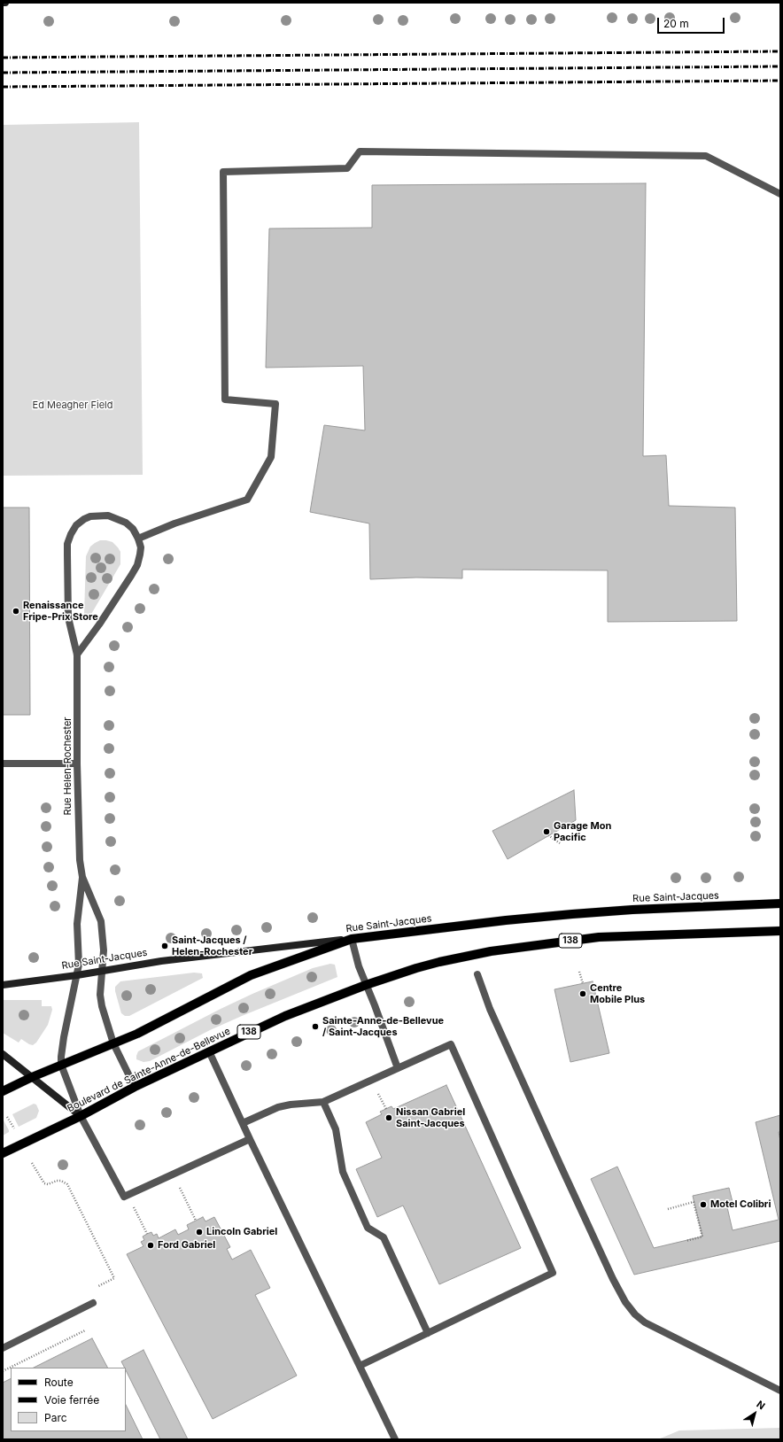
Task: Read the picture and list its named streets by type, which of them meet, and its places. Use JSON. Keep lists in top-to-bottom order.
{
  "streets": {
    "main road": ["Rue Saint-Jacques", "138", "Boulevard de Sainte-Anne-de-Bellevue"],
    "street": ["Rue Helen-Rochester"]
  },
  "crossings": [
    ["Rue Helen-Rochester", "Rue Saint-Jacques"],
    ["Rue Helen-Rochester", "Boulevard de Sainte-Anne-de-Bellevue"],
    ["138", "Boulevard de Sainte-Anne-de-Bellevue"]
  ],
  "parks": ["Ed Meagher Field"],
  "places": [
    "Renaissance Fripe-Prix Store",
    "Garage Mon Pacific",
    "Saint-Jacques / Helen-Rochester",
    "Centre Mobile Plus",
    "Sainte-Anne-de-Bellevue / Saint-Jacques",
    "Nissan Gabriel Saint-Jacques",
    "Motel Colibri",
    "Lincoln Gabriel",
    "Ford Gabriel"
  ],
  "legend": ["Route", "Voie ferrée", "Parc"],
  "scale_bar": "20 m",
  "north": "top right"
}
